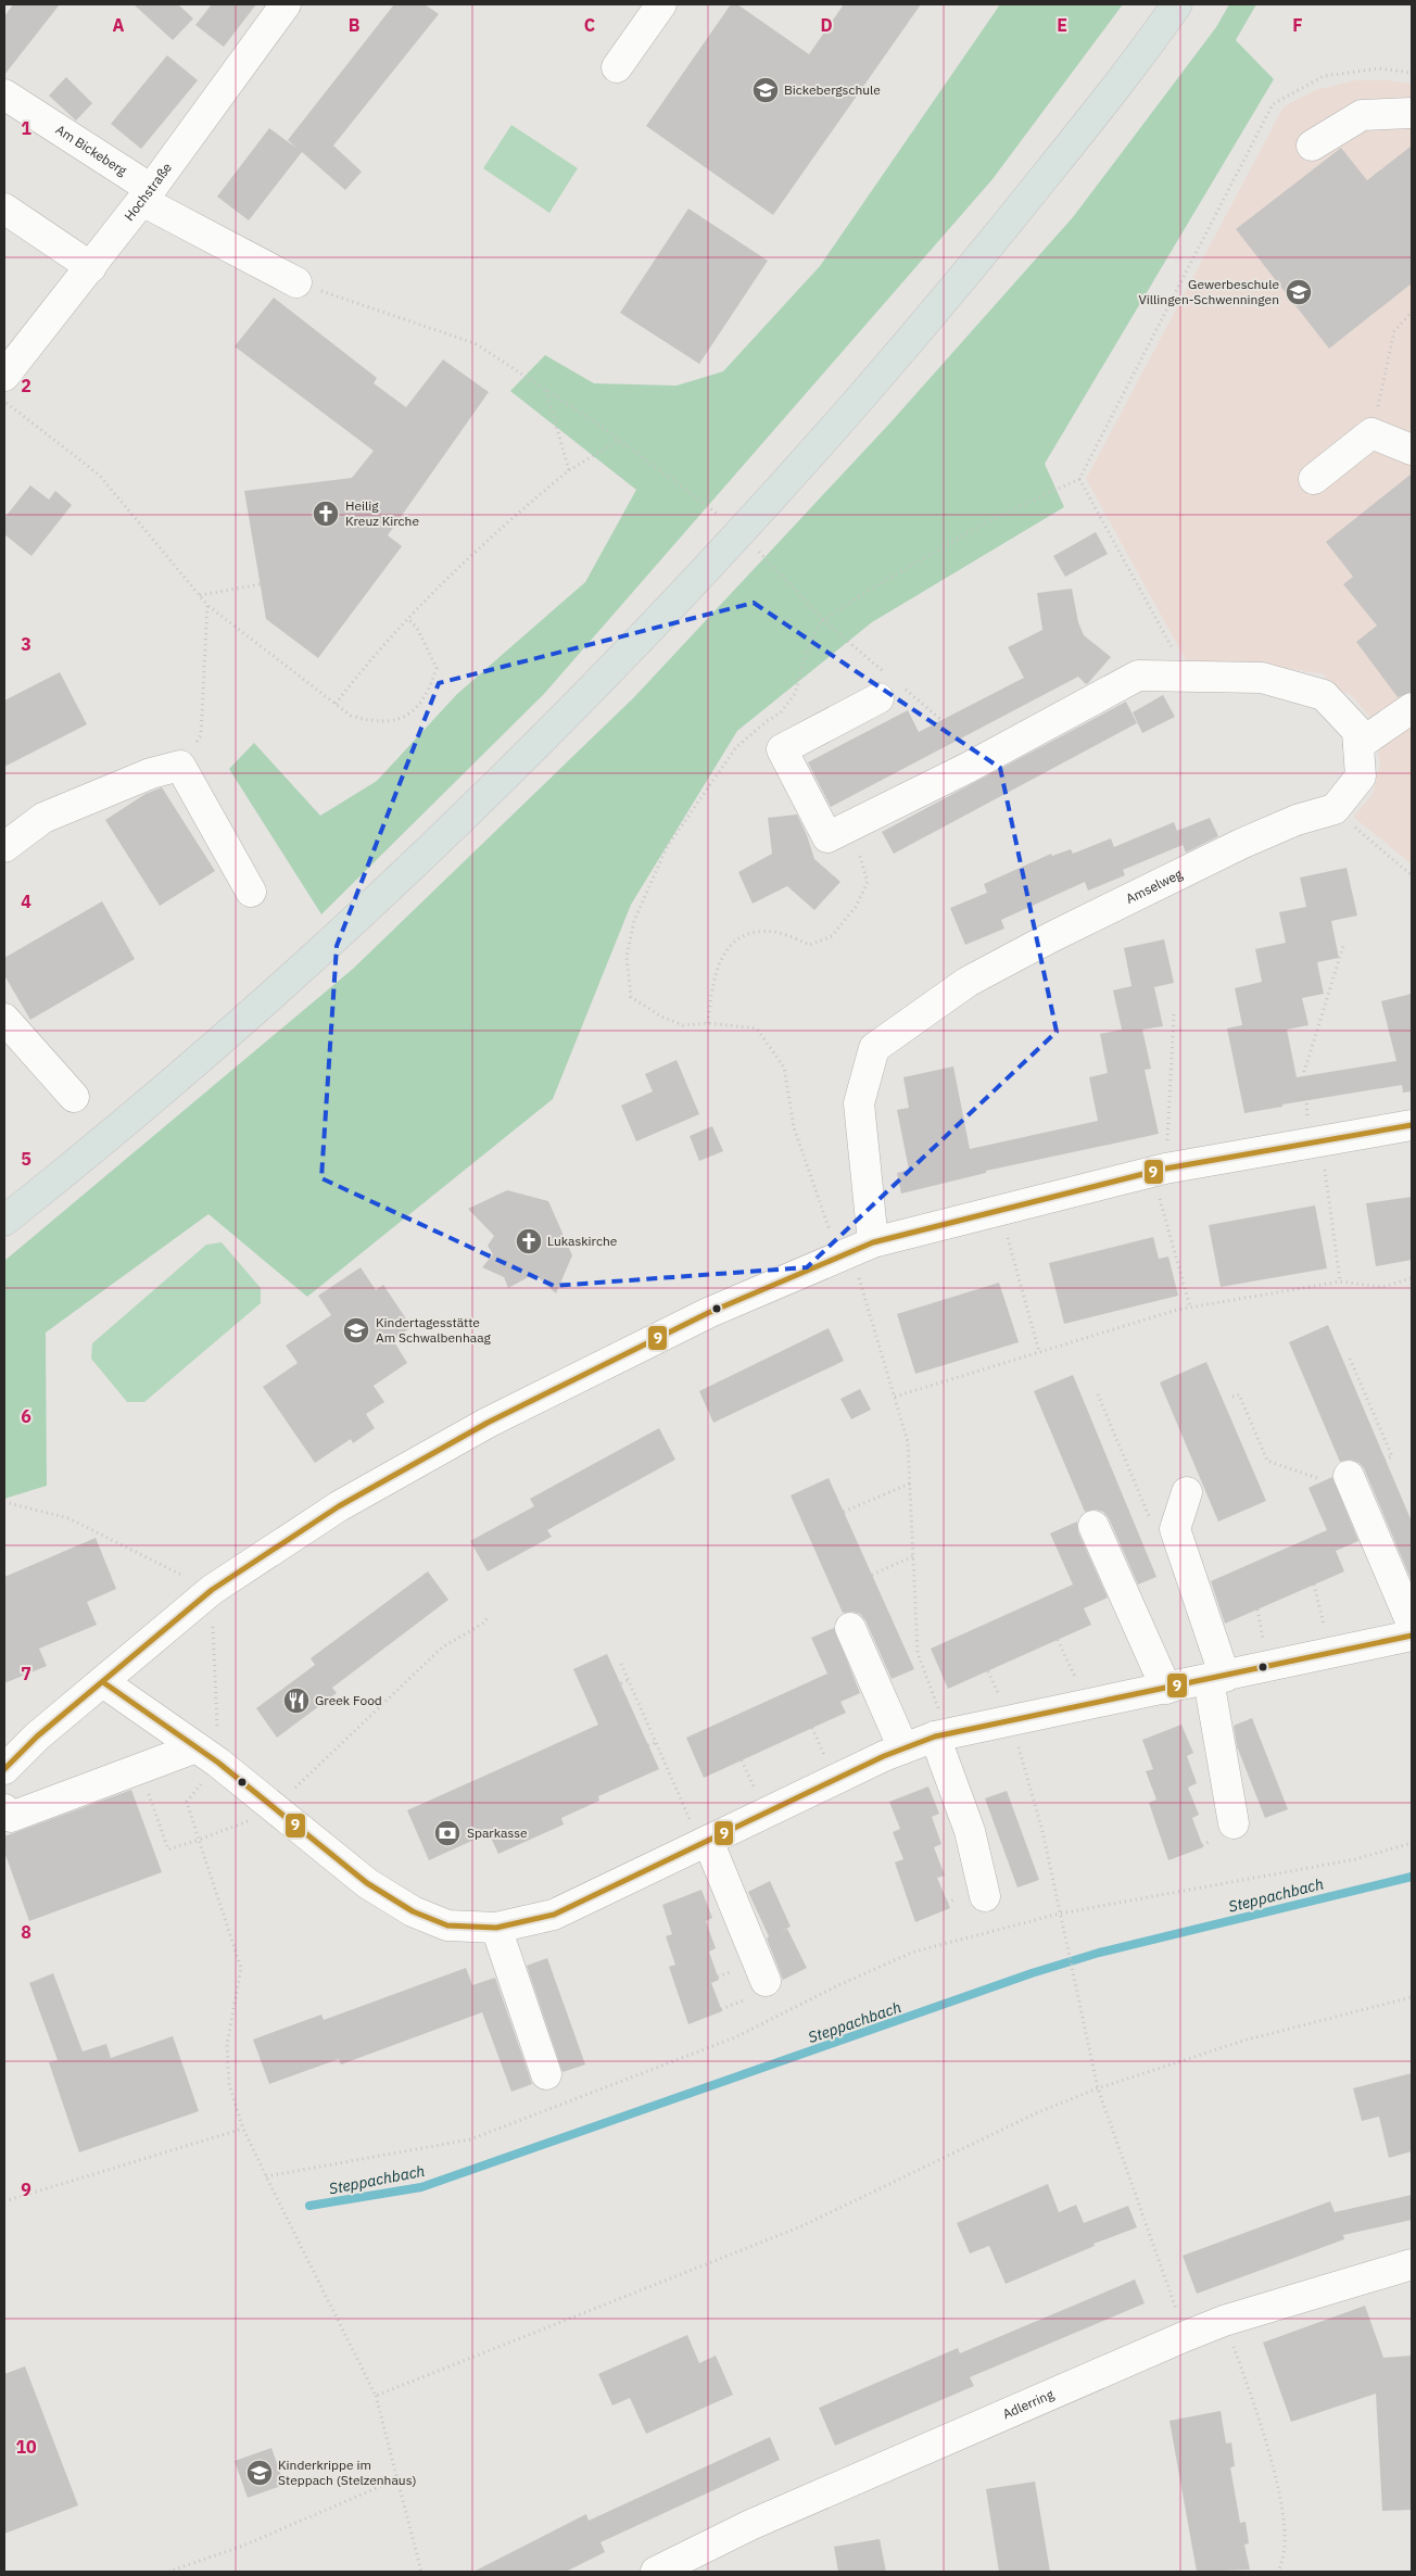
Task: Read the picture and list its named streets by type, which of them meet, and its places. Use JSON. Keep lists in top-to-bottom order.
{
  "streets": {
    "street": [
      "Am Bickeberg",
      "Hochstraße",
      "Amselweg",
      "Adlerring"
    ]
  },
  "crossings": [
    ["Am Bickeberg", "Hochstraße"]
  ],
  "water": ["Steppachbach"],
  "places": {
    "school or university": [
      "Bickebergschule",
      "Gewerbeschule Villingen-Schwenningen",
      "Kindertagesstätte Am Schwalbenhaag",
      "Kinderkrippe im Steppach (Stelzenhaus)"
    ],
    "church": ["Heilig Kreuz Kirche", "Lukaskirche"],
    "restaurant": ["Greek Food"],
    "bank": ["Sparkasse"]
  },
  "lines": ["transit line 9"],
  "grid": {
    "columns": [
      "A",
      "B",
      "C",
      "D",
      "E",
      "F"
    ],
    "rows": [
      "1",
      "2",
      "3",
      "4",
      "5",
      "6",
      "7",
      "8",
      "9",
      "10"
    ]
  }
}
